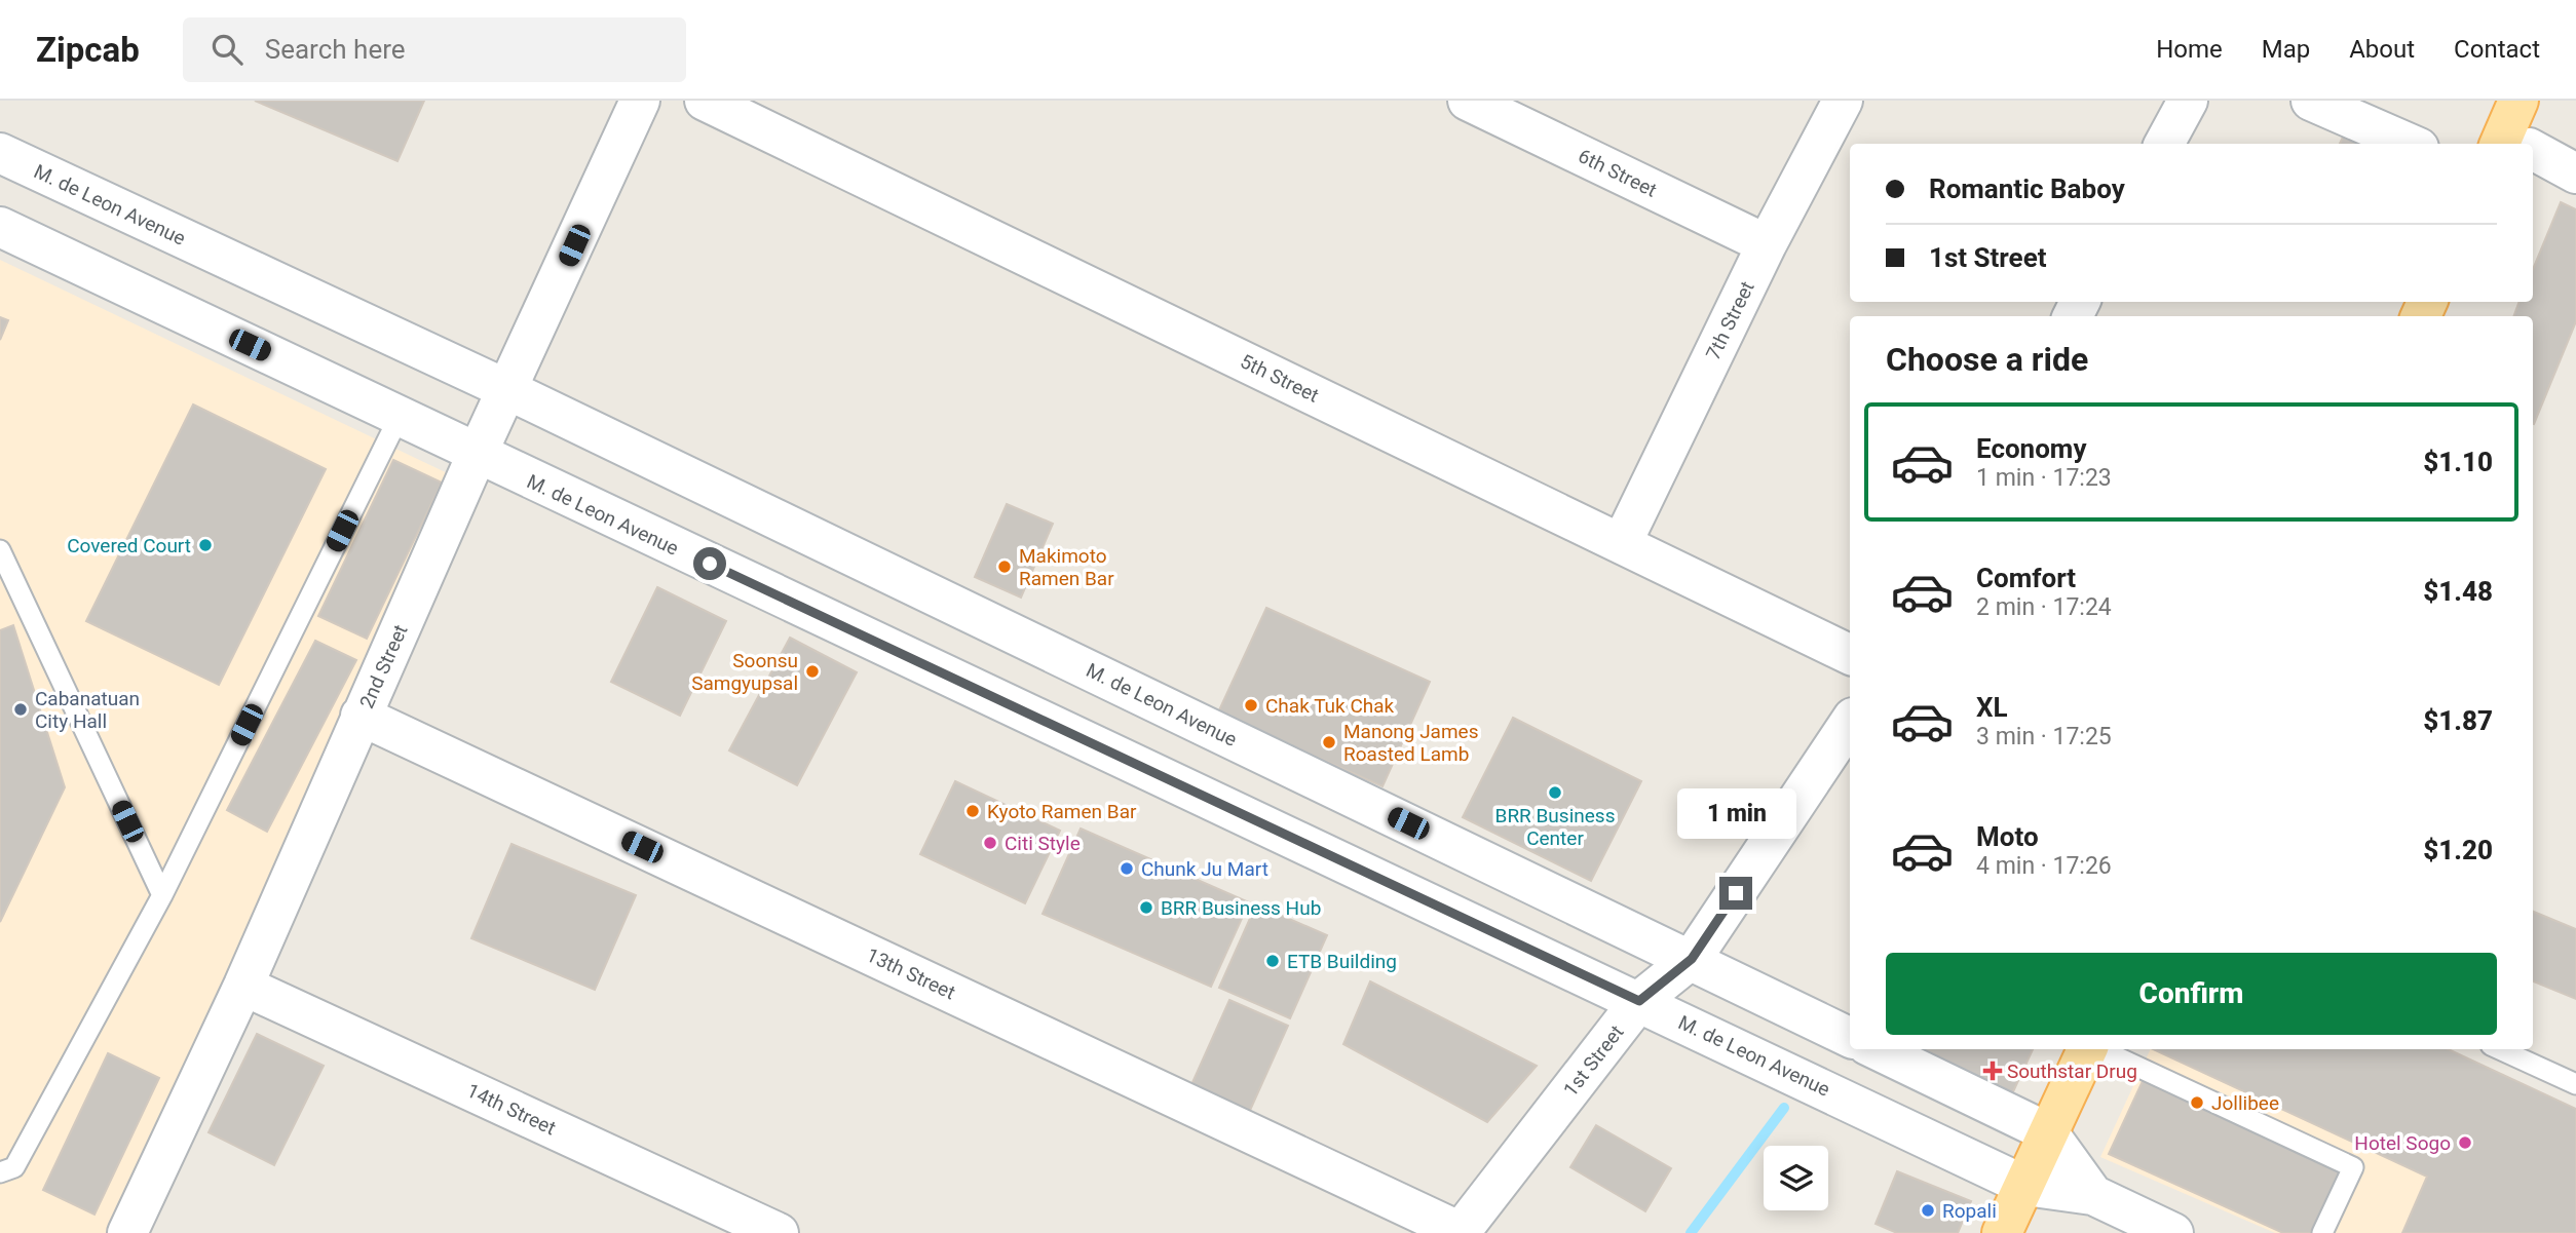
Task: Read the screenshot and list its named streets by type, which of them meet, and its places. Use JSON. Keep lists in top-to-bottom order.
{
  "streets": {
    "street": [
      "6th Street",
      "M. de Leon Avenue",
      "7th Street",
      "5th Street",
      "2nd Street",
      "13th Street",
      "1st Street",
      "14th Street"
    ]
  },
  "crossings": [
    ["6th Street", "7th Street"],
    ["M. de Leon Avenue", "2nd Street"],
    ["M. de Leon Avenue", "1st Street"],
    ["7th Street", "5th Street"],
    ["2nd Street", "13th Street"],
    ["2nd Street", "14th Street"],
    ["13th Street", "1st Street"]
  ],
  "places": {
    "other": [
      "Covered Court",
      "Makimoto Ramen Bar",
      "Soonsu Samgyupsal",
      "Chak Tuk Chak",
      "Cabanatuan City Hall",
      "Manong James Roasted Lamb",
      "BRR Business Center",
      "Kyoto Ramen Bar",
      "Citi Style",
      "Chunk Ju Mart",
      "BRR Business Hub",
      "ETB Building",
      "Jollibee",
      "Hotel Sogo",
      "Ropali"
    ],
    "health": ["Southstar Drug"]
  },
  "page": {
    "header": "Zipcab",
    "search": "Search here",
    "nav": [
      "Home",
      "Map",
      "About",
      "Contact"
    ],
    "banner": ["Romantic Baboy", "1st Street"],
    "heading": "Choose a ride",
    "list": [
      {
        "name": "Economy",
        "note": "1 min · 17:23",
        "value": "$1.10"
      },
      {
        "name": "Comfort",
        "note": "2 min · 17:24",
        "value": "$1.48"
      },
      {
        "name": "XL",
        "note": "3 min · 17:25",
        "value": "$1.87"
      },
      {
        "name": "Moto",
        "note": "4 min · 17:26",
        "value": "$1.20"
      }
    ],
    "bubble": "1 min",
    "buttons": "Confirm"
  }
}
